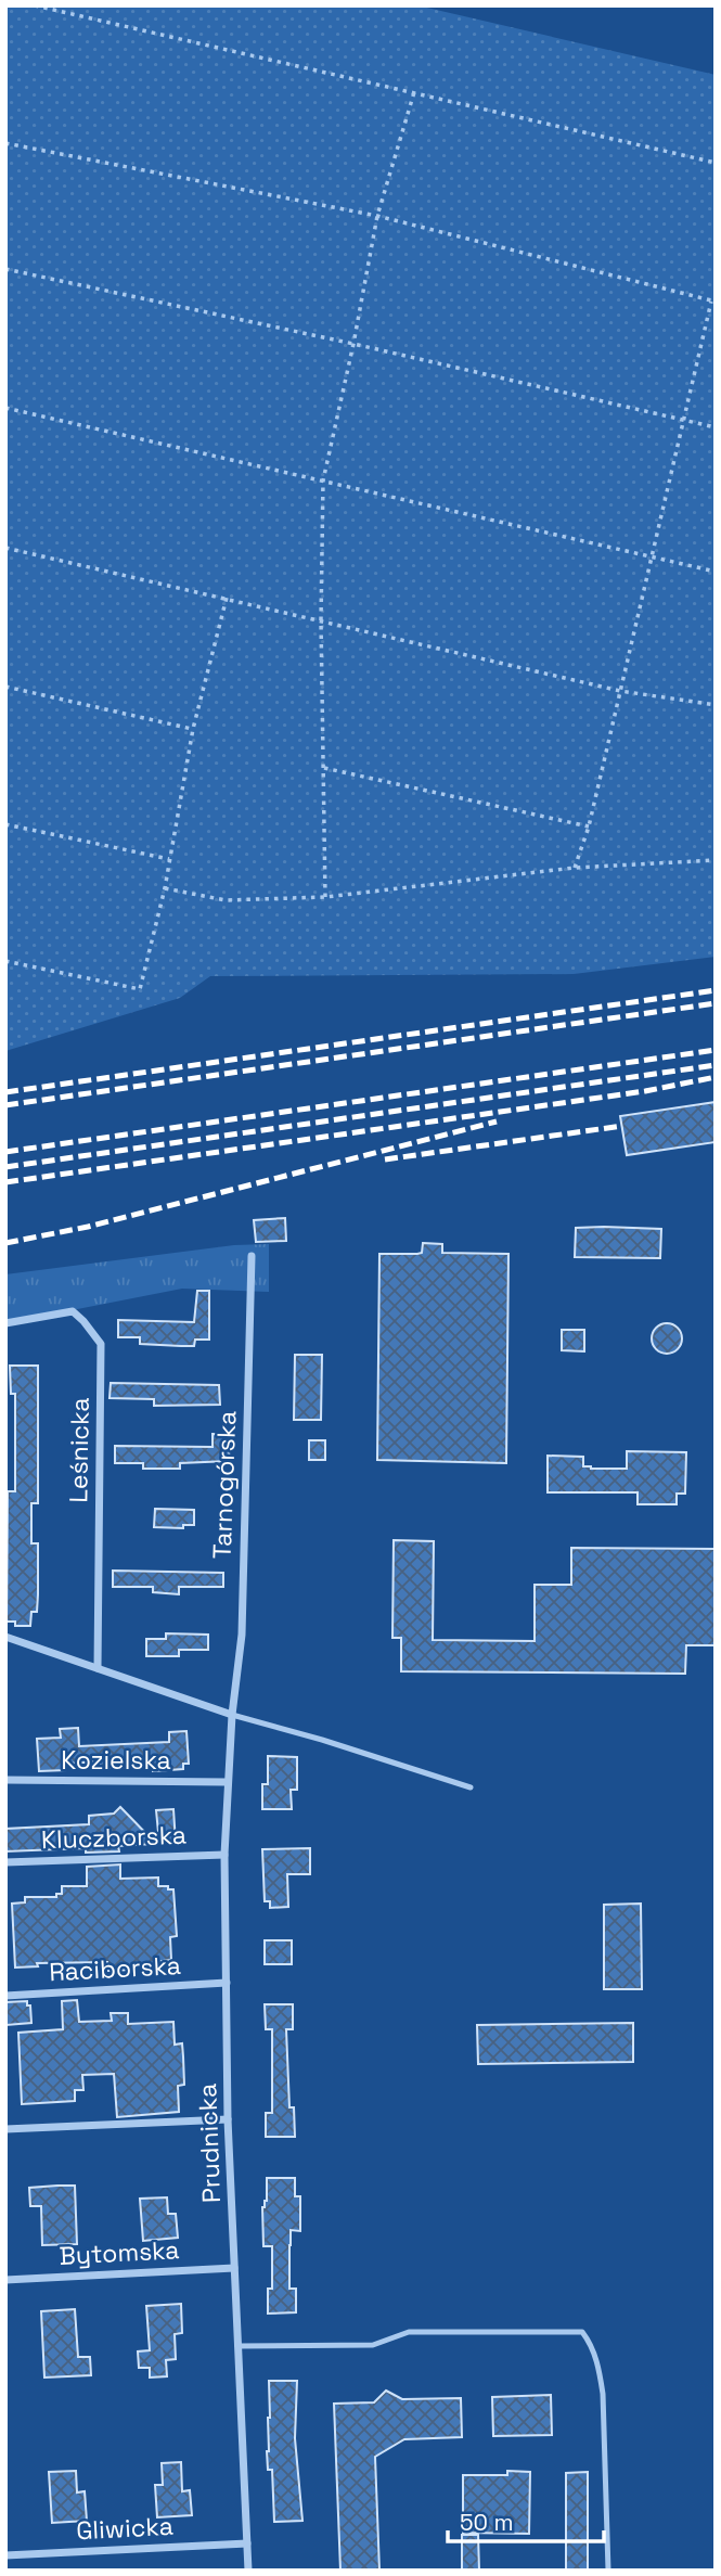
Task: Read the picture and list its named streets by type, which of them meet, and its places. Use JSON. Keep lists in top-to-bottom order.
{
  "streets": {
    "street": [
      "Leśnicka",
      "Tarnogórska",
      "Kozielska",
      "Kluczborska",
      "Raciborska",
      "Prudnicka",
      "Bytomska",
      "Gliwicka"
    ]
  },
  "crossings": [
    ["Tarnogórska", "Prudnicka"],
    ["Kozielska", "Prudnicka"],
    ["Kluczborska", "Prudnicka"],
    ["Raciborska", "Prudnicka"],
    ["Prudnicka", "Bytomska"],
    ["Prudnicka", "Gliwicka"]
  ],
  "scale_bar": "50 m"
}
